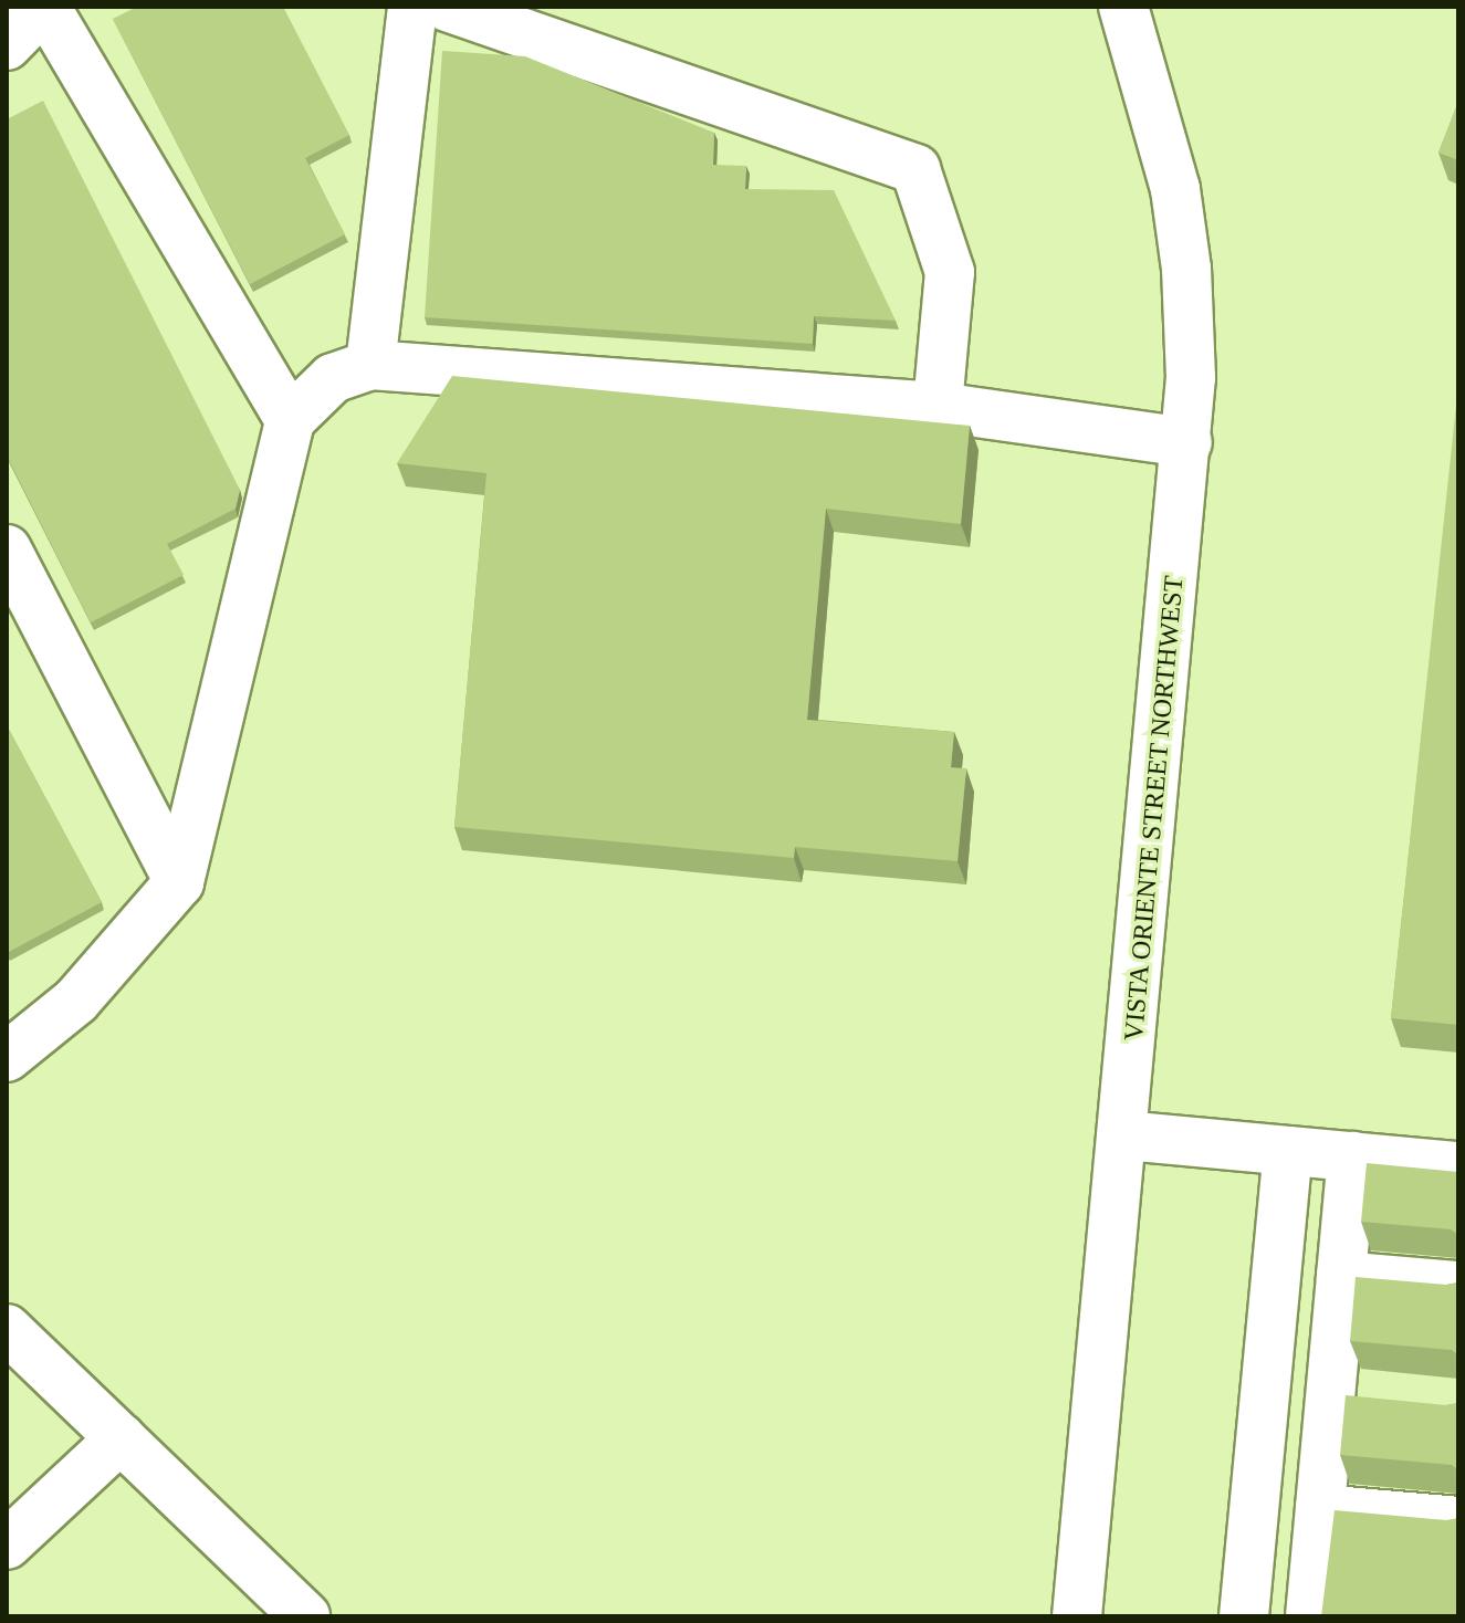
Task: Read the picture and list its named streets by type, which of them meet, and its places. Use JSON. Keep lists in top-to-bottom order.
{
  "streets": {
    "street": ["VISTA ORIENTE STREET NORTHWEST"]
  }
}
